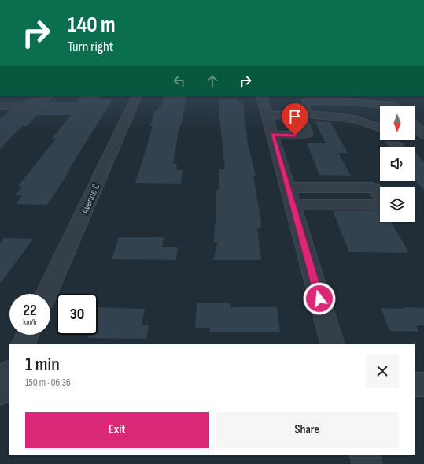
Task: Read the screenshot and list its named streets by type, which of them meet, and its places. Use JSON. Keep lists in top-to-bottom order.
{
  "streets": {
    "street": ["Avenue C"]
  },
  "north": "bottom",
  "page": {
    "turn": ["140 m", "Turn right"],
    "speed": "22 km/h",
    "limit": "30",
    "heading": ["1 min", "150 m · 06:36"],
    "buttons": ["Exit", "Share"]
  }
}
